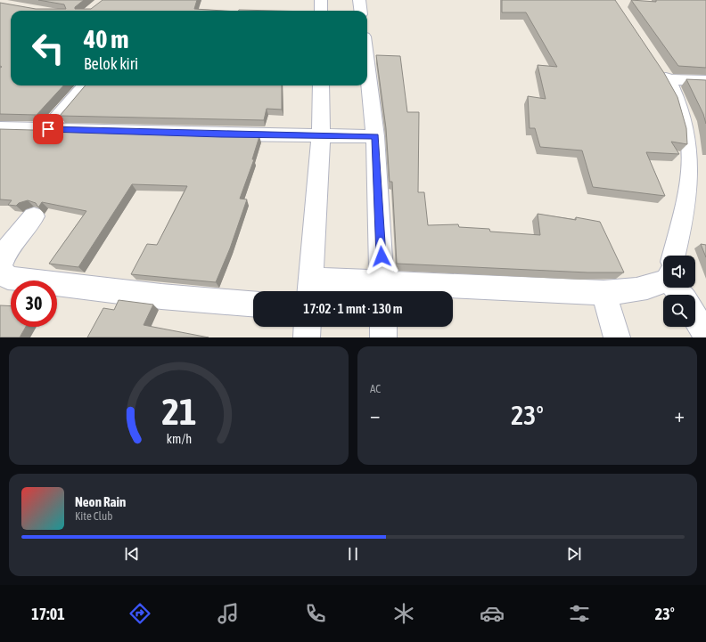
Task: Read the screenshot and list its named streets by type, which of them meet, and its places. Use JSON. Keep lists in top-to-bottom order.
{
  "page": {
    "turn": ["40 m", "Belok kiri"],
    "limit": "30",
    "trip": "17:02 · 1 mnt · 130 m",
    "tile": "AC",
    "heat": ["−", "23°", "+"],
    "song": ["Neon Rain", "Kite Club"],
    "tabs": ["17:01", "23°"],
    "gauge": ["21", "km/h"]
  }
}
